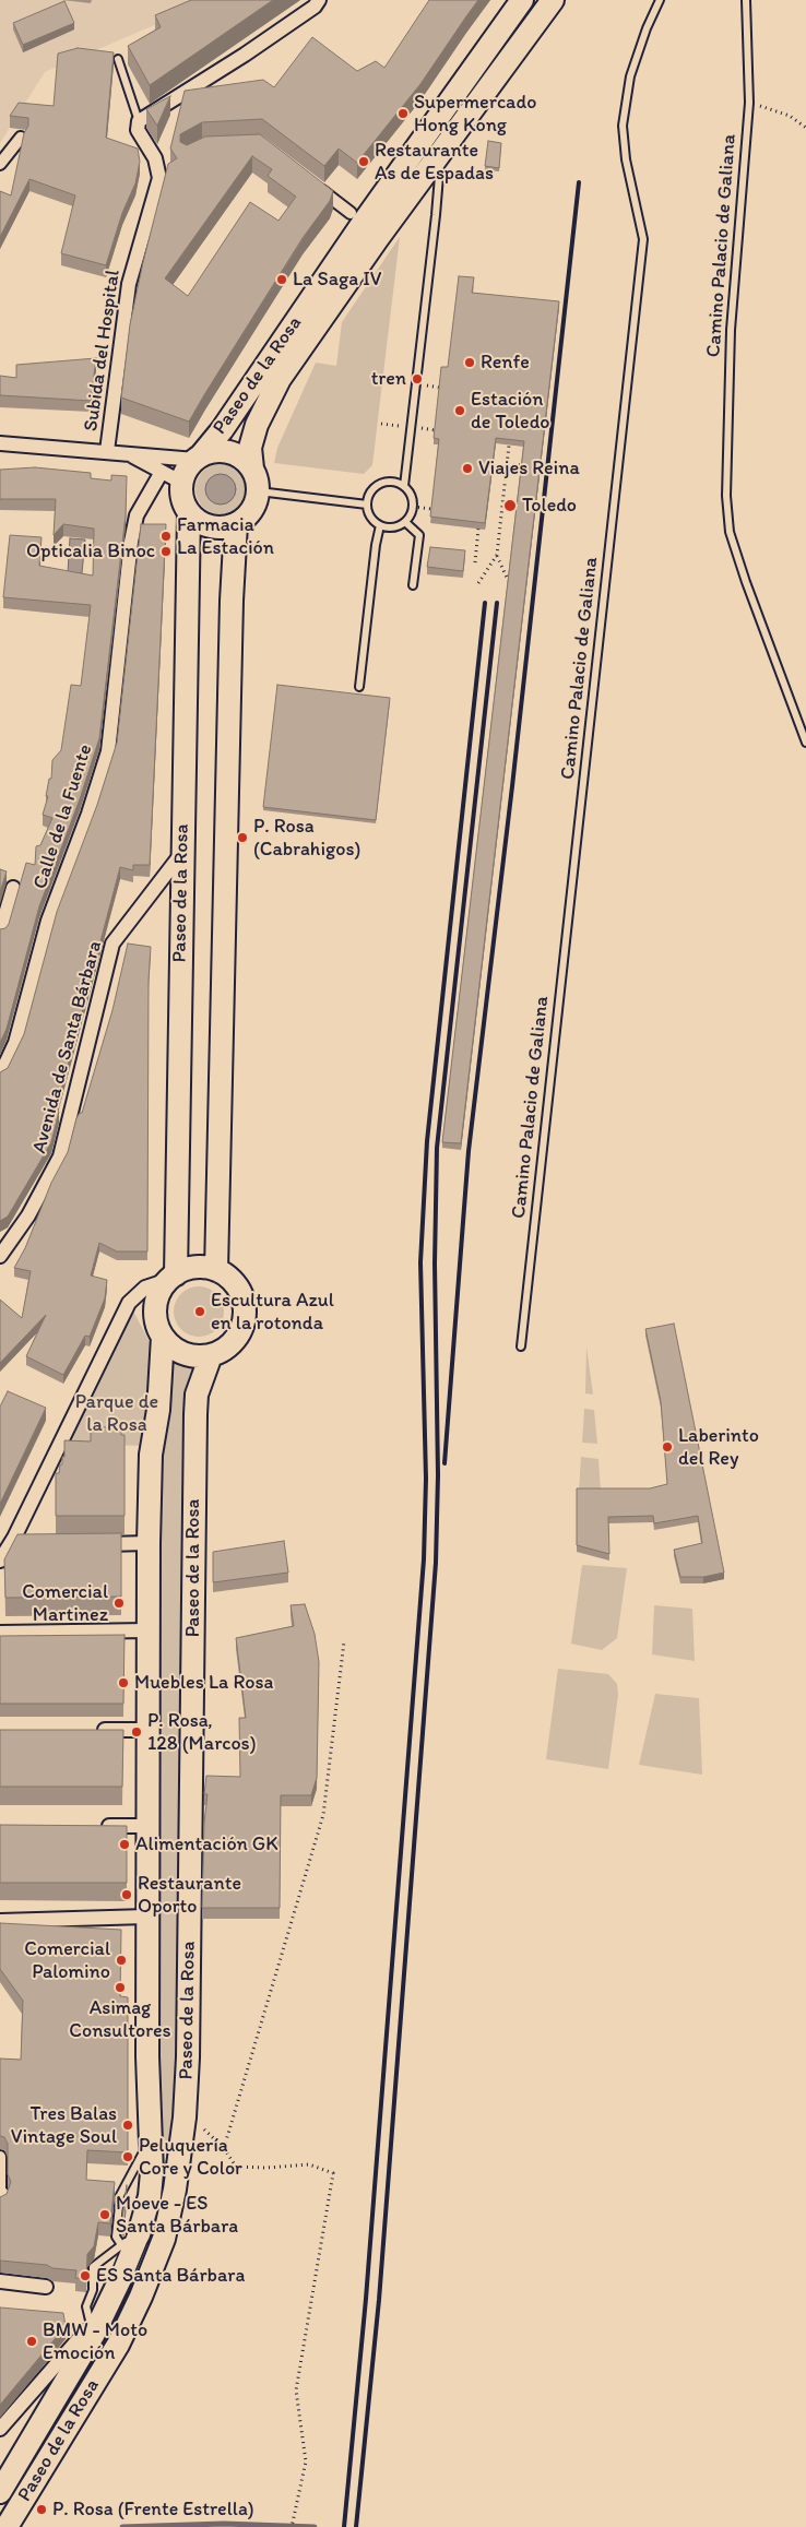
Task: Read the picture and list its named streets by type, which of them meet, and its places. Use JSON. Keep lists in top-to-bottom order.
{
  "streets": {
    "main road": ["Paseo de la Rosa"],
    "street": ["Subida del Hospital", "Calle de la Fuente", "Avenida de Santa Bárbara"],
    "lane": ["Camino Palacio de Galiana"]
  },
  "crossings": [
    ["Paseo de la Rosa", "Avenida de Santa Bárbara"]
  ],
  "parks": ["Parque de la Rosa"],
  "places": [
    "Supermercado Hong Kong",
    "Restaurante As de Espadas",
    "La Saga IV",
    "Renfe",
    "tren",
    "Estación de Toledo",
    "Viajes Reina",
    "Toledo",
    "Farmacia La Estación",
    "Opticalia Binoc",
    "P. Rosa (Cabrahigos)",
    "Escultura Azul en la rotonda",
    "Laberinto del Rey",
    "Comercial Martinez",
    "Muebles La Rosa",
    "P. Rosa, 128 (Marcos)",
    "Alimentación GK",
    "Restaurante Oporto",
    "Comercial Palomino",
    "Asimag Consultores",
    "Tres Balas Vintage Soul",
    "Peluquería Core y Color",
    "Moeve - ES Santa Bárbara",
    "ES Santa Bárbara",
    "BMW - Moto Emoción",
    "P. Rosa (Frente Estrella)"
  ]
}
